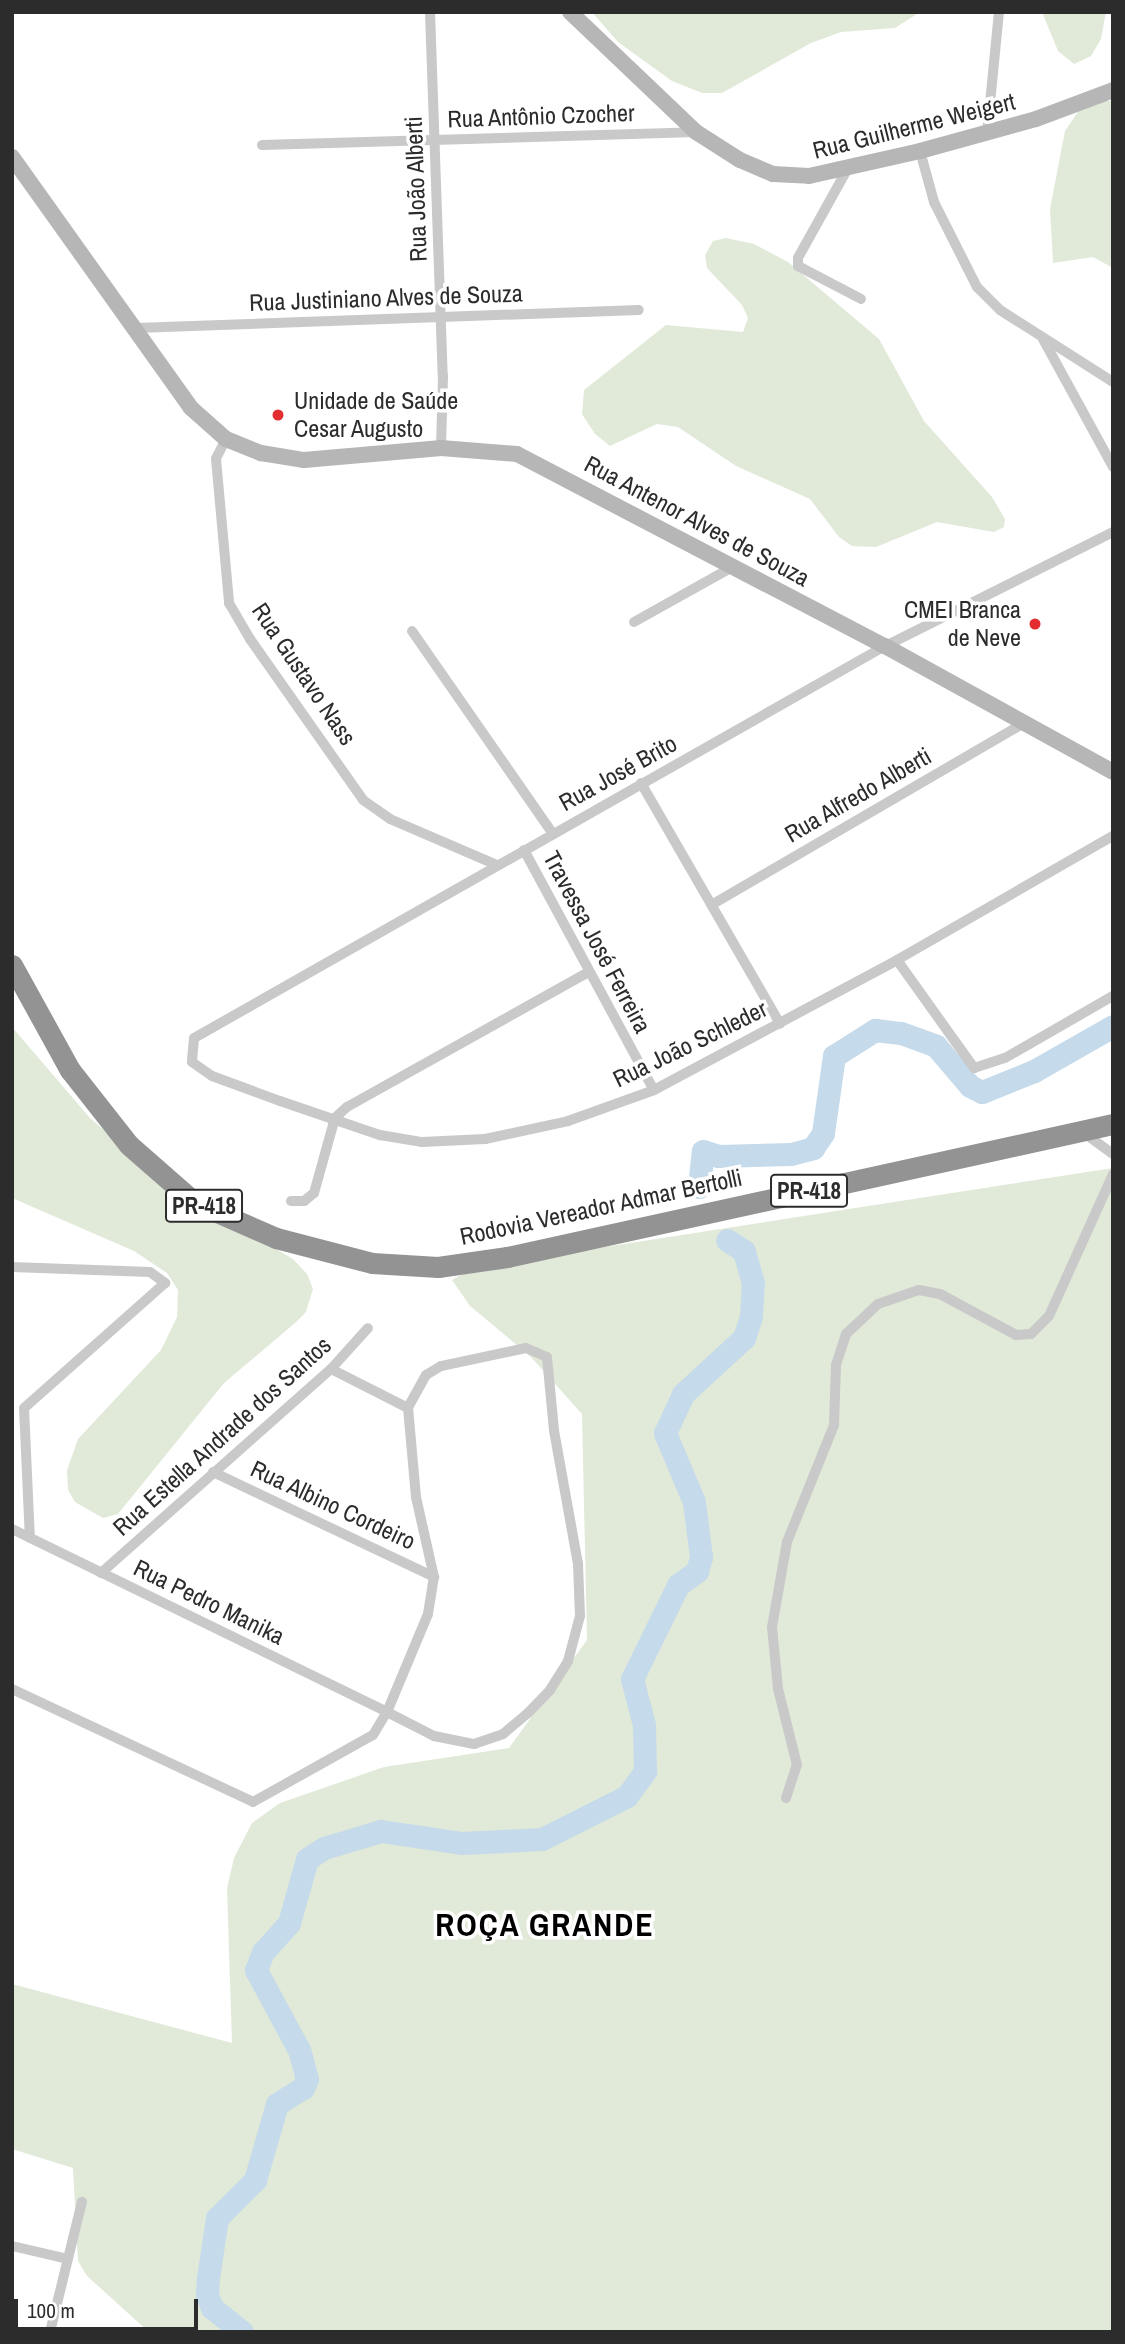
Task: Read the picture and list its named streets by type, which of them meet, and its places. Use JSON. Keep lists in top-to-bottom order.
{
  "streets": {
    "highway": ["PR-418", "Rodovia Vereador Admar Bertolli"],
    "main road": ["Rua Guilherme Weigert", "Rua Antenor Alves de Souza"],
    "street": [
      "Rua Antônio Czocher",
      "Rua João Alberti",
      "Rua Justiniano Alves de Souza",
      "Rua Gustavo Nass",
      "Rua José Brito",
      "Rua Alfredo Alberti",
      "Travessa José Ferreira",
      "Rua João Schleder",
      "Rua Estella Andrade dos Santos",
      "Rua Albino Cordeiro",
      "Rua Pedro Manika"
    ]
  },
  "crossings": [
    ["Rua Antônio Czocher", "Rua Guilherme Weigert"],
    ["Rua Antônio Czocher", "Rua João Alberti"],
    ["Rua João Alberti", "Rua Justiniano Alves de Souza"],
    ["Rua João Alberti", "Rua Antenor Alves de Souza"],
    ["Rua Antenor Alves de Souza", "Rua Gustavo Nass"],
    ["Rua Antenor Alves de Souza", "Rua José Brito"],
    ["Rua Antenor Alves de Souza", "Rua Alfredo Alberti"],
    ["Rua Gustavo Nass", "Rua José Brito"],
    ["Rua José Brito", "Travessa José Ferreira"],
    ["Rua José Brito", "Rua João Schleder"],
    ["Travessa José Ferreira", "Rua João Schleder"],
    ["Rua Estella Andrade dos Santos", "Rua Albino Cordeiro"],
    ["Rua Estella Andrade dos Santos", "Rua Pedro Manika"]
  ],
  "districts": ["ROÇA GRANDE"],
  "places": ["Unidade de Saúde Cesar Augusto", "CMEI Branca de Neve"],
  "scale_bar": "100 m"
}
